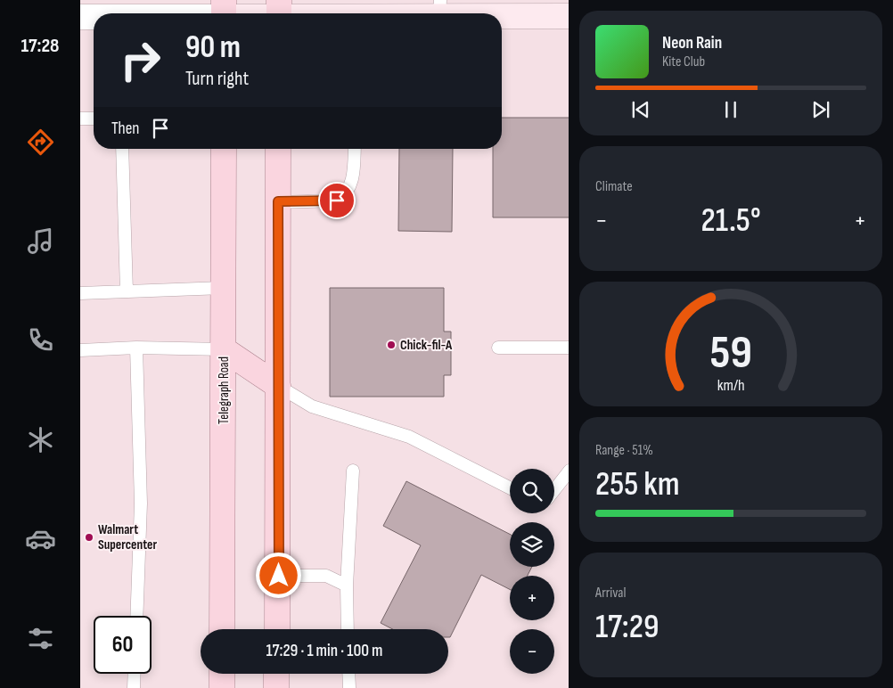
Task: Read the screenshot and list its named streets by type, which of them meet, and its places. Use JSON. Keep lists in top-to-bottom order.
{
  "streets": {
    "main road": ["Telegraph Road"]
  },
  "places": ["Chick-fil-A", "Walmart Supercenter"],
  "page": {
    "tabs": "17:28",
    "turn": ["90 m", "Turn right"],
    "song": ["Neon Rain", "Kite Club"],
    "then": "Then",
    "tile": [
      "Climate",
      ["Range · 51%", "255 km"],
      ["Arrival", "17:29"]
    ],
    "heat": ["−", "21.5°", "+"],
    "map_buttons": ["+", "−"],
    "limit": "60",
    "trip": "17:29 · 1 min · 100 m",
    "gauge": ["59", "km/h"]
  }
}
